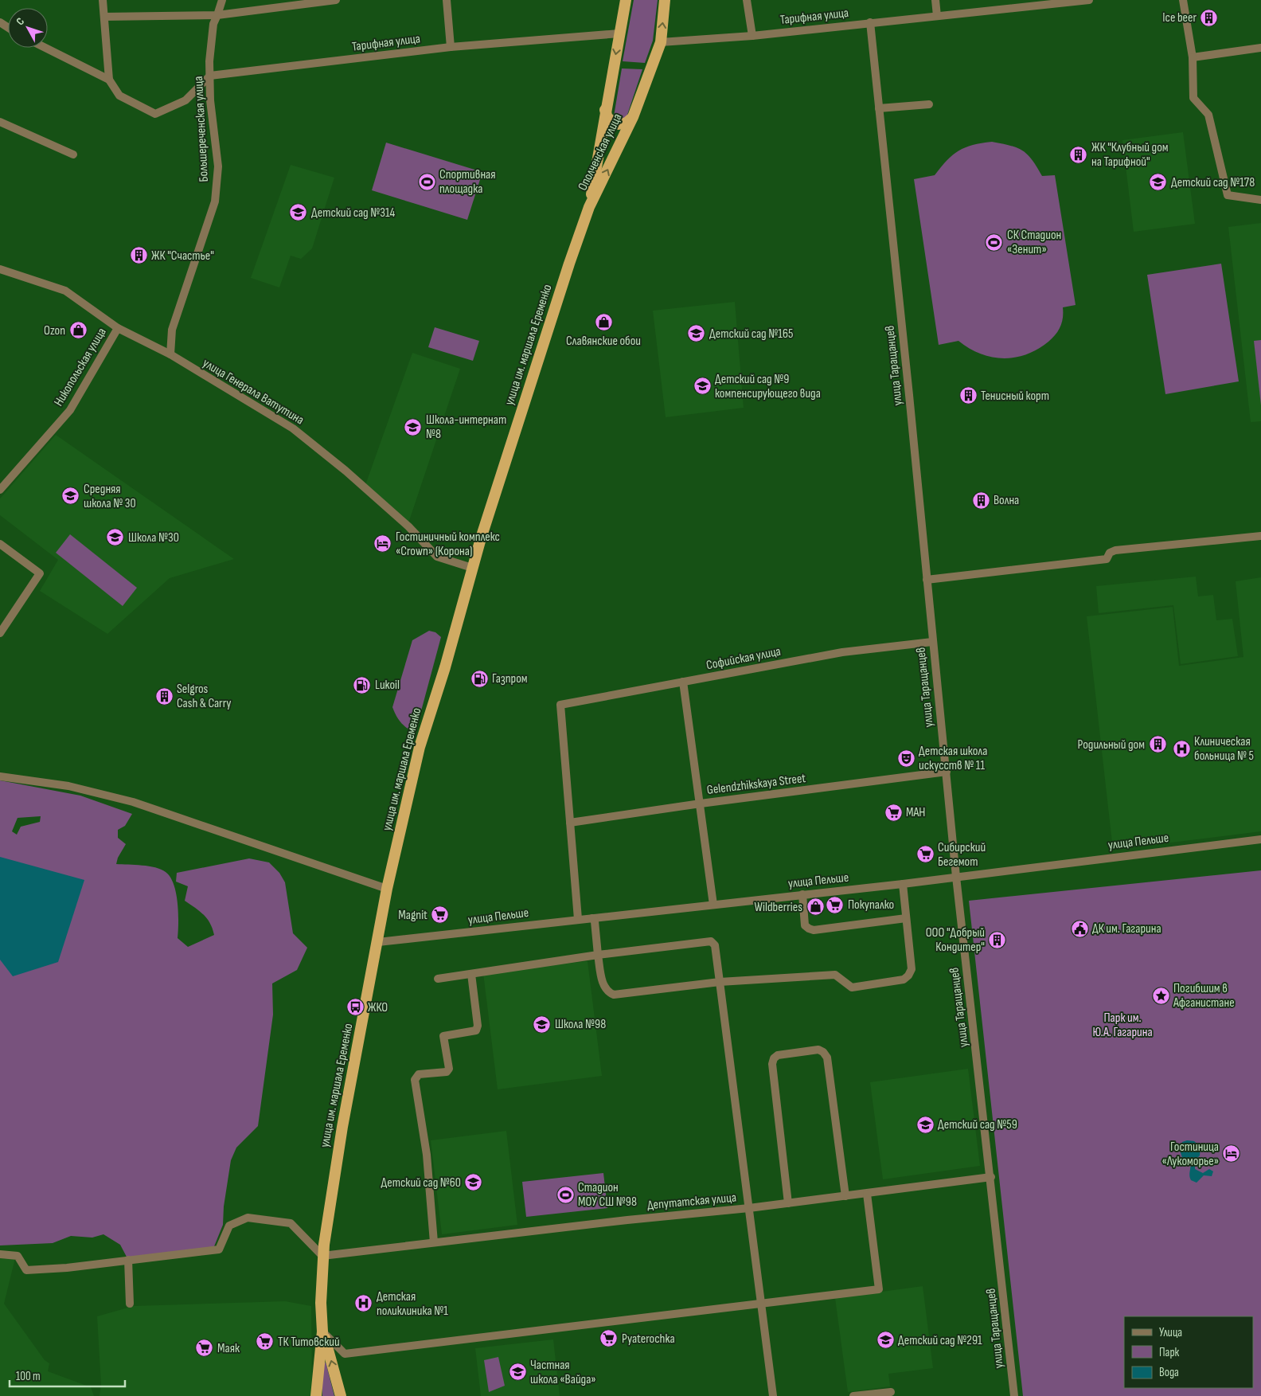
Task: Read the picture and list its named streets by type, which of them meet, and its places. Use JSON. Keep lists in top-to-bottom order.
{
  "streets": {
    "highway": ["Ополченская улица", "улица им. маршала Еременко"],
    "street": [
      "Тарифная улица",
      "Большереченская улица",
      "улица Таращанцев",
      "Никопольская улица",
      "улица Генерала Ватутина",
      "Софийская улица",
      "Gelendzhikskaya Street",
      "улица Пельше",
      "Депутатская улица"
    ]
  },
  "crossings": [
    ["Тарифная улица", "Большереченская улица"],
    ["Тарифная улица", "Ополченская улица"],
    ["Тарифная улица", "улица Таращанцев"],
    ["Большереченская улица", "улица Генерала Ватутина"],
    ["Ополченская улица", "улица им. маршала Еременко"],
    ["улица им. маршала Еременко", "улица Генерала Ватутина"],
    ["улица им. маршала Еременко", "улица Пельше"],
    ["улица им. маршала Еременко", "Депутатская улица"],
    ["улица Таращанцев", "Софийская улица"],
    ["улица Таращанцев", "Gelendzhikskaya Street"],
    ["улица Таращанцев", "улица Пельше"],
    ["улица Таращанцев", "Депутатская улица"],
    ["Никопольская улица", "улица Генерала Ватутина"],
    ["Софийская улица", "Gelendzhikskaya Street"]
  ],
  "parks": ["Парк им. Ю.А. Гагарина"],
  "places": {
    "building": [
      "Ice beer",
      "ЖК \"Клубный дом на Тарифной\"",
      "ЖК \"Счастье\"",
      "Тенисный корт",
      "Волна",
      "Selgros Cash & Carry",
      "Родильный дом",
      "ООО \"Добрый Кондитер\""
    ],
    "sports": ["Спортивная площадка", "СК Стадион «Зенит»", "Стадион МОУ СШ №98"],
    "school or university": [
      "Детский сад №178",
      "Детский сад №314",
      "Детский сад №165",
      "Детский сад №9 компенсирующего вида",
      "Школа-интернат №8",
      "Средняя школа № 30",
      "Школа №30",
      "Школа №98",
      "Детский сад №59",
      "Детский сад №60",
      "Детский сад №291",
      "Частная школа «Вайда»"
    ],
    "shop": ["Славянские обои", "Ozon", "Wildberries"],
    "hotel": ["Гостиничный комплекс «Crown» (Корона)", "Гостиница «Лукоморье»"],
    "fuel station": ["Газпром", "Lukoil"],
    "hospital": ["Клиническая больница № 5", "Детская поликлиника №1"],
    "theatre": ["Детская школа искусств № 11"],
    "supermarket": [
      "МАН",
      "Сибирский Бегемот",
      "Покупалко",
      "Magnit",
      "Pyaterochka",
      "ТК Титовский",
      "Маяк"
    ],
    "public building": ["ДК им. Гагарина"],
    "place": ["Погибшим в Афганистане"],
    "bus stop": ["ЖКО"]
  },
  "legend": ["Улица", "Парк", "Вода"],
  "scale_bar": "100 m",
  "north": "top left"
}
